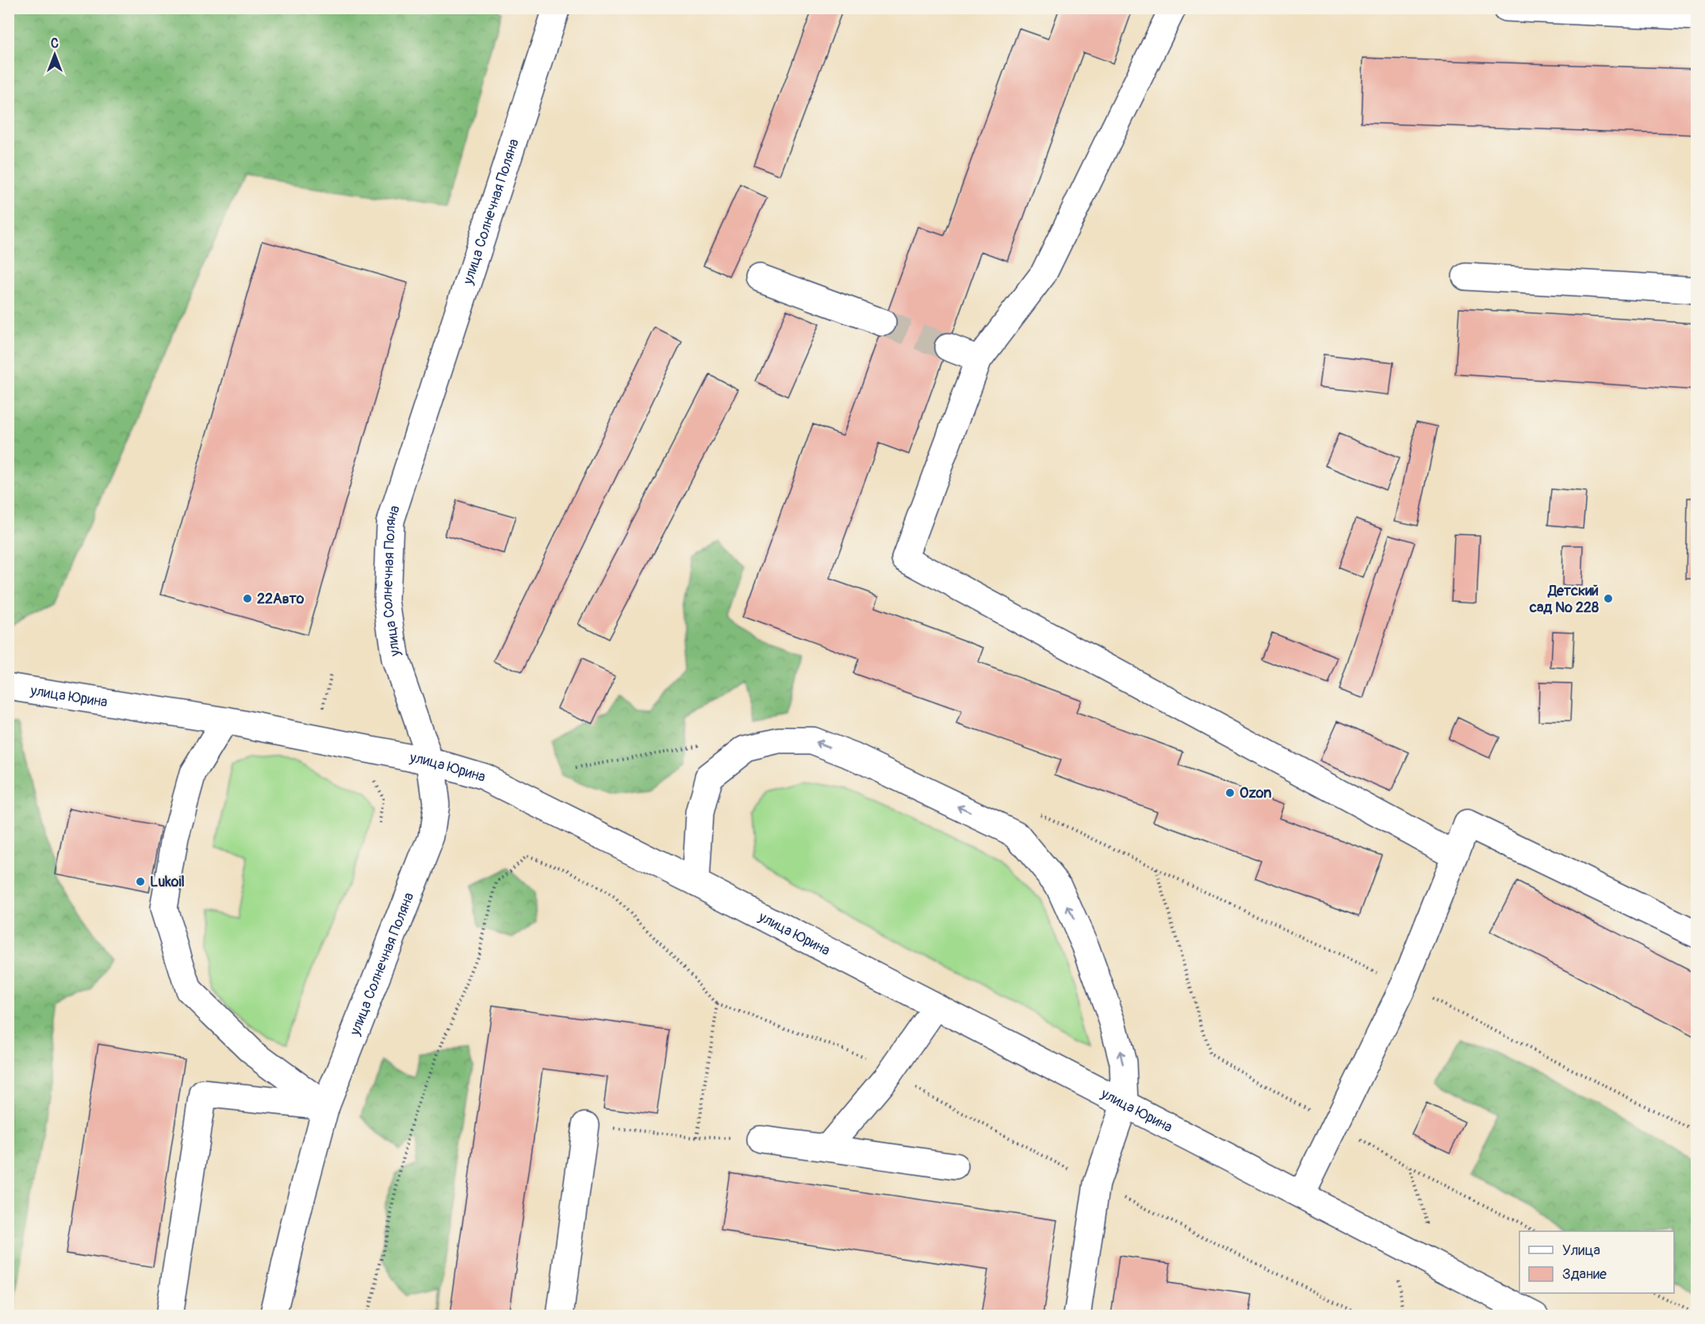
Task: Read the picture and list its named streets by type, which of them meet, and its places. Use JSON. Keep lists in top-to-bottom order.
{
  "streets": {
    "street": ["улица Солнечная Поляна", "улица Юрина"]
  },
  "crossings": [
    ["улица Солнечная Поляна", "улица Юрина"]
  ],
  "places": [
    "22Авто",
    "Детский сад № 228",
    "Ozon",
    "Lukoil"
  ],
  "legend": ["Улица", "Здание"],
  "north": "top"
}
